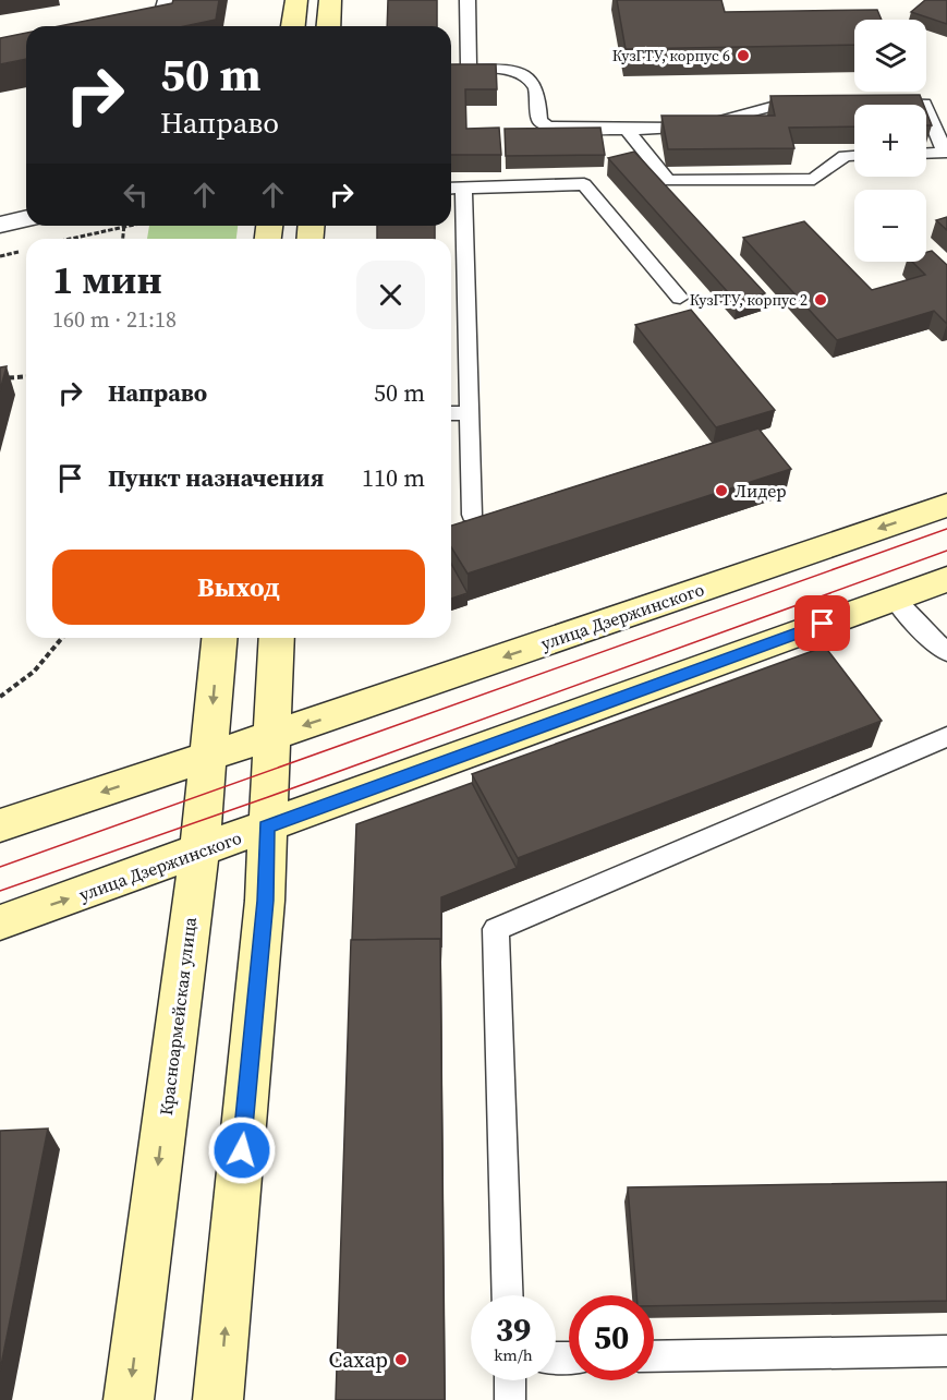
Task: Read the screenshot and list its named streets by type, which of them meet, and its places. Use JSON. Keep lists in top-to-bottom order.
{
  "streets": {
    "street": ["улица Дзержинского", "Красноармейская улица"]
  },
  "crossings": [
    ["улица Дзержинского", "Красноармейская улица"]
  ],
  "places": [
    "КузГТУ, корпус 6",
    "КузГТУ, корпус 2",
    "Лидер",
    "Сахар"
  ],
  "page": {
    "map_buttons": ["+", "−"],
    "turn": ["50 m", "Направо"],
    "heading": ["1 мин", "160 m · 21:18"],
    "list": [
      {
        "name": "Направо",
        "value": "50 m"
      },
      {
        "name": "Пункт назначения",
        "value": "110 m"
      }
    ],
    "buttons": "Выход",
    "speed": "39 km/h",
    "limit": "50"
  }
}
